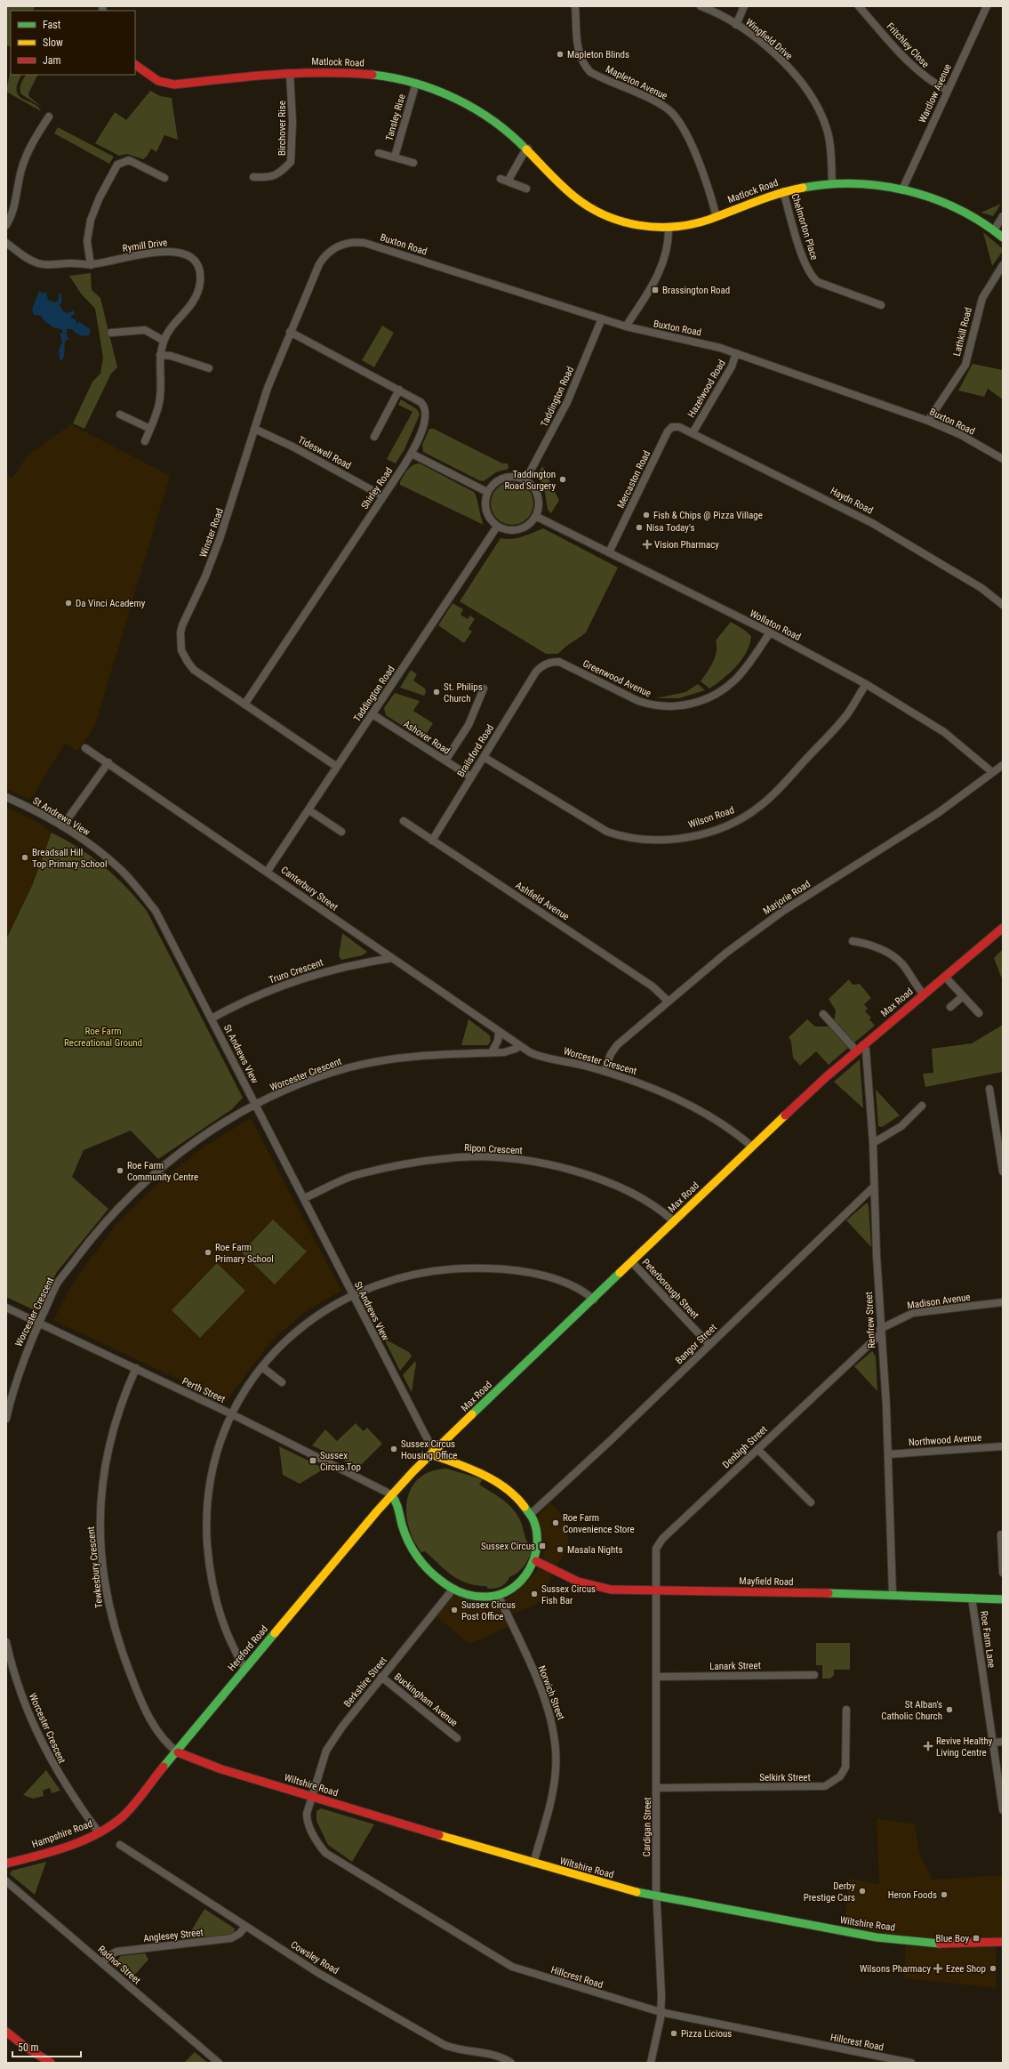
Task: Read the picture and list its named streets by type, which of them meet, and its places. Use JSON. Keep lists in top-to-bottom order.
{
  "streets": {
    "street": [
      "Wingfield Drive",
      "Fritchley Close",
      "Matlock Road",
      "Mapleton Avenue",
      "Wardlow Avenue",
      "Tansley Rise",
      "Birchover Rise",
      "Chelmorton Place",
      "Buxton Road",
      "Rymill Drive",
      "Lathkill Road",
      "Hazelwood Road",
      "Taddington Road",
      "Tideswell Road",
      "Mercaston Road",
      "Shirley Road",
      "Haydn Road",
      "Winster Road",
      "Wollaton Road",
      "Greenwood Avenue",
      "Ashover Road",
      "Brailsford Road",
      "St Andrews View",
      "Wilson Road",
      "Canterbury Street",
      "Marjorie Road",
      "Ashfield Avenue",
      "Truro Crescent",
      "Max Road",
      "Worcester Crescent",
      "Ripon Crescent",
      "Peterborough Street",
      "Madison Avenue",
      "Renfrew Street",
      "Bangor Street",
      "Perth Street",
      "Northwood Avenue",
      "Denbigh Street",
      "Tewkesbury Crescent",
      "Mayfield Road",
      "Roe Farm Lane",
      "Hereford Road",
      "Lanark Street",
      "Berkshire Street",
      "Norwich Street",
      "Buckingham Avenue",
      "Selkirk Street",
      "Wiltshire Road",
      "Cardigan Street",
      "Hampshire Road",
      "Anglesey Street",
      "Cowsley Road",
      "Radnor Street",
      "Hillcrest Road"
    ]
  },
  "crossings": [
    ["Wingfield Drive", "Matlock Road"],
    ["Fritchley Close", "Wardlow Avenue"],
    ["Matlock Road", "Mapleton Avenue"],
    ["Matlock Road", "Wardlow Avenue"],
    ["Matlock Road", "Tansley Rise"],
    ["Matlock Road", "Birchover Rise"],
    ["Matlock Road", "Chelmorton Place"],
    ["Buxton Road", "Lathkill Road"],
    ["Buxton Road", "Hazelwood Road"],
    ["Buxton Road", "Taddington Road"],
    ["Buxton Road", "Winster Road"],
    ["Hazelwood Road", "Haydn Road"],
    ["Taddington Road", "Winster Road"],
    ["Taddington Road", "Wollaton Road"],
    ["Taddington Road", "Ashover Road"],
    ["Taddington Road", "Canterbury Street"],
    ["Tideswell Road", "Shirley Road"],
    ["Tideswell Road", "Winster Road"],
    ["Mercaston Road", "Haydn Road"],
    ["Mercaston Road", "Wollaton Road"],
    ["Shirley Road", "Winster Road"],
    ["Wollaton Road", "Greenwood Avenue"],
    ["Wollaton Road", "Wilson Road"],
    ["Wollaton Road", "Marjorie Road"],
    ["Greenwood Avenue", "Brailsford Road"],
    ["Ashover Road", "Brailsford Road"],
    ["Brailsford Road", "Wilson Road"],
    ["Brailsford Road", "Ashfield Avenue"],
    ["St Andrews View", "Truro Crescent"],
    ["St Andrews View", "Max Road"],
    ["St Andrews View", "Worcester Crescent"],
    ["St Andrews View", "Ripon Crescent"],
    ["Canterbury Street", "Truro Crescent"],
    ["Canterbury Street", "Worcester Crescent"],
    ["Marjorie Road", "Ashfield Avenue"],
    ["Marjorie Road", "Worcester Crescent"],
    ["Max Road", "Worcester Crescent"],
    ["Max Road", "Ripon Crescent"],
    ["Max Road", "Peterborough Street"],
    ["Max Road", "Renfrew Street"],
    ["Max Road", "Perth Street"],
    ["Max Road", "Hereford Road"],
    ["Worcester Crescent", "Perth Street"],
    ["Worcester Crescent", "Hampshire Road"],
    ["Peterborough Street", "Bangor Street"],
    ["Madison Avenue", "Renfrew Street"],
    ["Madison Avenue", "Denbigh Street"],
    ["Renfrew Street", "Bangor Street"],
    ["Renfrew Street", "Northwood Avenue"],
    ["Renfrew Street", "Denbigh Street"],
    ["Renfrew Street", "Mayfield Road"],
    ["Perth Street", "Tewkesbury Crescent"],
    ["Perth Street", "Hereford Road"],
    ["Denbigh Street", "Mayfield Road"],
    ["Denbigh Street", "Cardigan Street"],
    ["Tewkesbury Crescent", "Hereford Road"],
    ["Tewkesbury Crescent", "Wiltshire Road"],
    ["Mayfield Road", "Roe Farm Lane"],
    ["Mayfield Road", "Cardigan Street"],
    ["Hereford Road", "Wiltshire Road"],
    ["Hereford Road", "Hampshire Road"],
    ["Lanark Street", "Cardigan Street"],
    ["Berkshire Street", "Buckingham Avenue"],
    ["Berkshire Street", "Wiltshire Road"],
    ["Berkshire Street", "Hillcrest Road"],
    ["Norwich Street", "Wiltshire Road"],
    ["Selkirk Street", "Cardigan Street"],
    ["Wiltshire Road", "Cardigan Street"],
    ["Wiltshire Road", "Hillcrest Road"],
    ["Cardigan Street", "Hillcrest Road"],
    ["Anglesey Street", "Cowsley Road"],
    ["Anglesey Street", "Radnor Street"]
  ],
  "parks": ["Roe Farm Recreational Ground"],
  "places": {
    "other": [
      "Mapleton Blinds",
      "Taddington Road Surgery",
      "Fish & Chips @ Pizza Village",
      "Nisa Today's",
      "Da Vinci Academy",
      "St. Philips Church",
      "Breadsall Hill Top Primary School",
      "Roe Farm Community Centre",
      "Roe Farm Primary School",
      "Sussex Circus Housing Office",
      "Roe Farm Convenience Store",
      "Masala Nights",
      "Sussex Circus Fish Bar",
      "Sussex Circus Post Office",
      "St Alban's Catholic Church",
      "Derby Prestige Cars",
      "Heron Foods",
      "Ezee Shop",
      "Pizza Licious"
    ],
    "transit": [
      "Brassington Road",
      "Sussex Circus Top",
      "Sussex Circus",
      "Blue Boy"
    ],
    "health": ["Vision Pharmacy", "Revive Healthy Living Centre", "Wilsons Pharmacy"]
  },
  "legend": ["Fast", "Slow", "Jam"],
  "scale_bar": "50 m"
}
